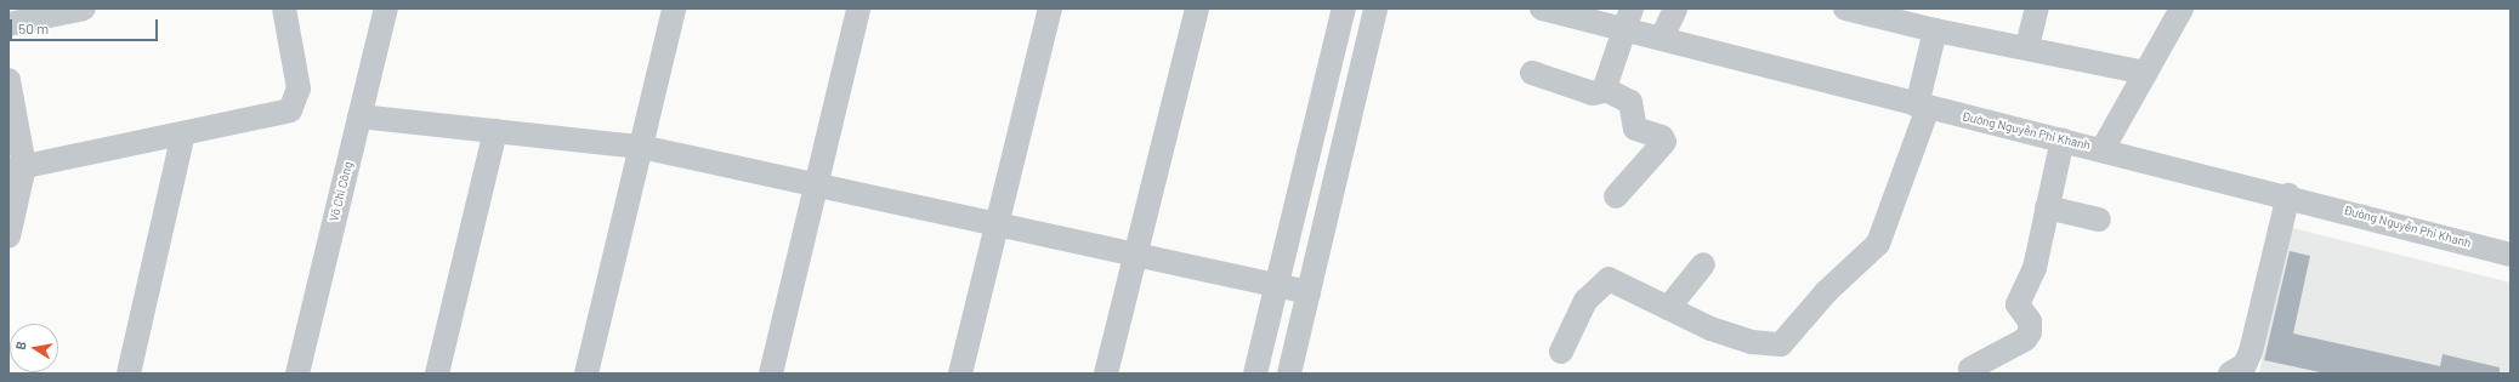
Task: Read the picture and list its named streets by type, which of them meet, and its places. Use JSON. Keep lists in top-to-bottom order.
{
  "streets": {
    "street": ["Đường Nguyễn Phi Khanh", "Võ Chí Công"]
  },
  "scale_bar": "50 m",
  "north": "left"
}
